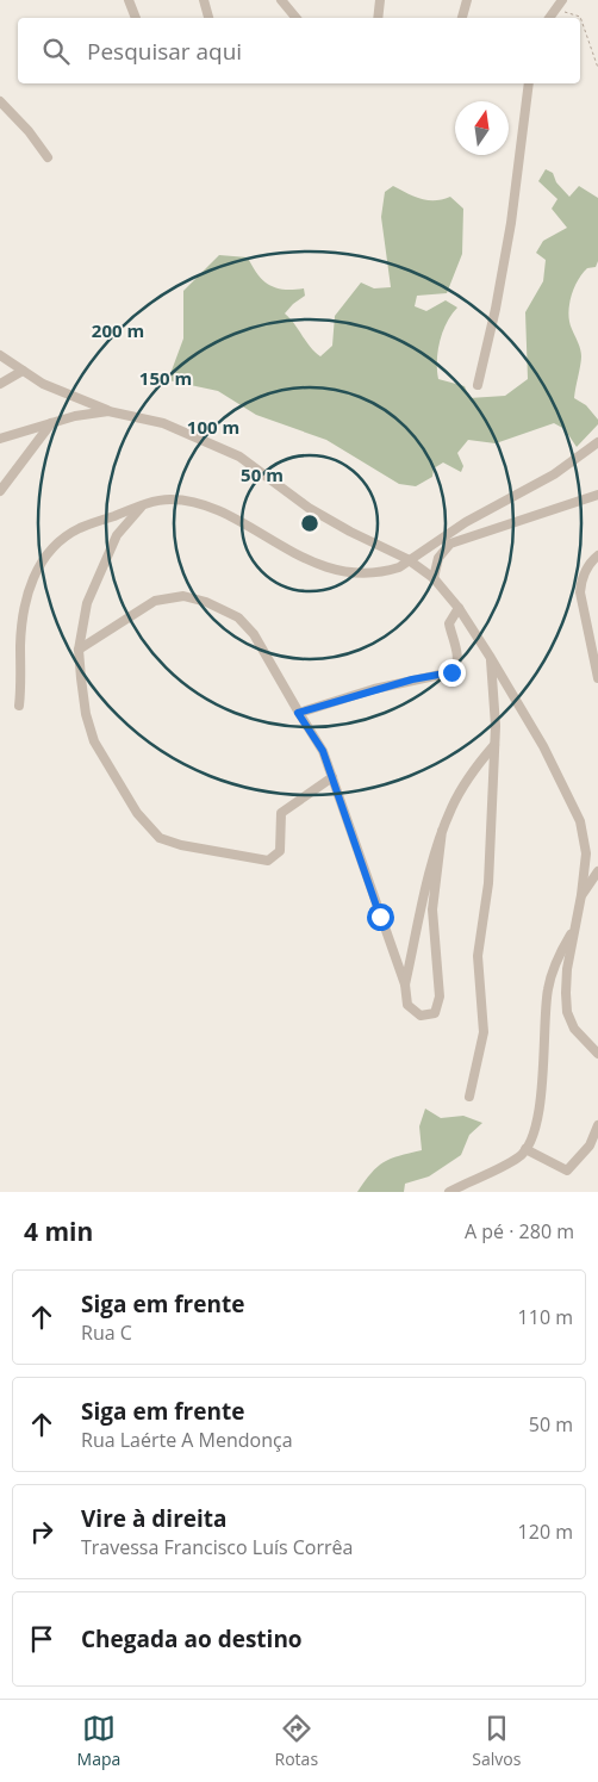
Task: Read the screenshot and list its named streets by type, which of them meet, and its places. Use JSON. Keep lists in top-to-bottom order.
{
  "north": "top",
  "page": {
    "search": "Pesquisar aqui",
    "heading": ["4 min", "A pé · 280 m"],
    "list": [
      ["Siga em frente", "Rua C", "110 m"],
      ["Siga em frente", "Rua Laérte A Mendonça", "50 m"],
      ["Vire à direita", "Travessa Francisco Luís Corrêa", "120 m"],
      "Chegada ao destino"
    ],
    "nav": ["Mapa", "Rotas", "Salvos"]
  },
  "rings": [
    "200 m",
    "150 m",
    "100 m",
    "50 m"
  ]
}
